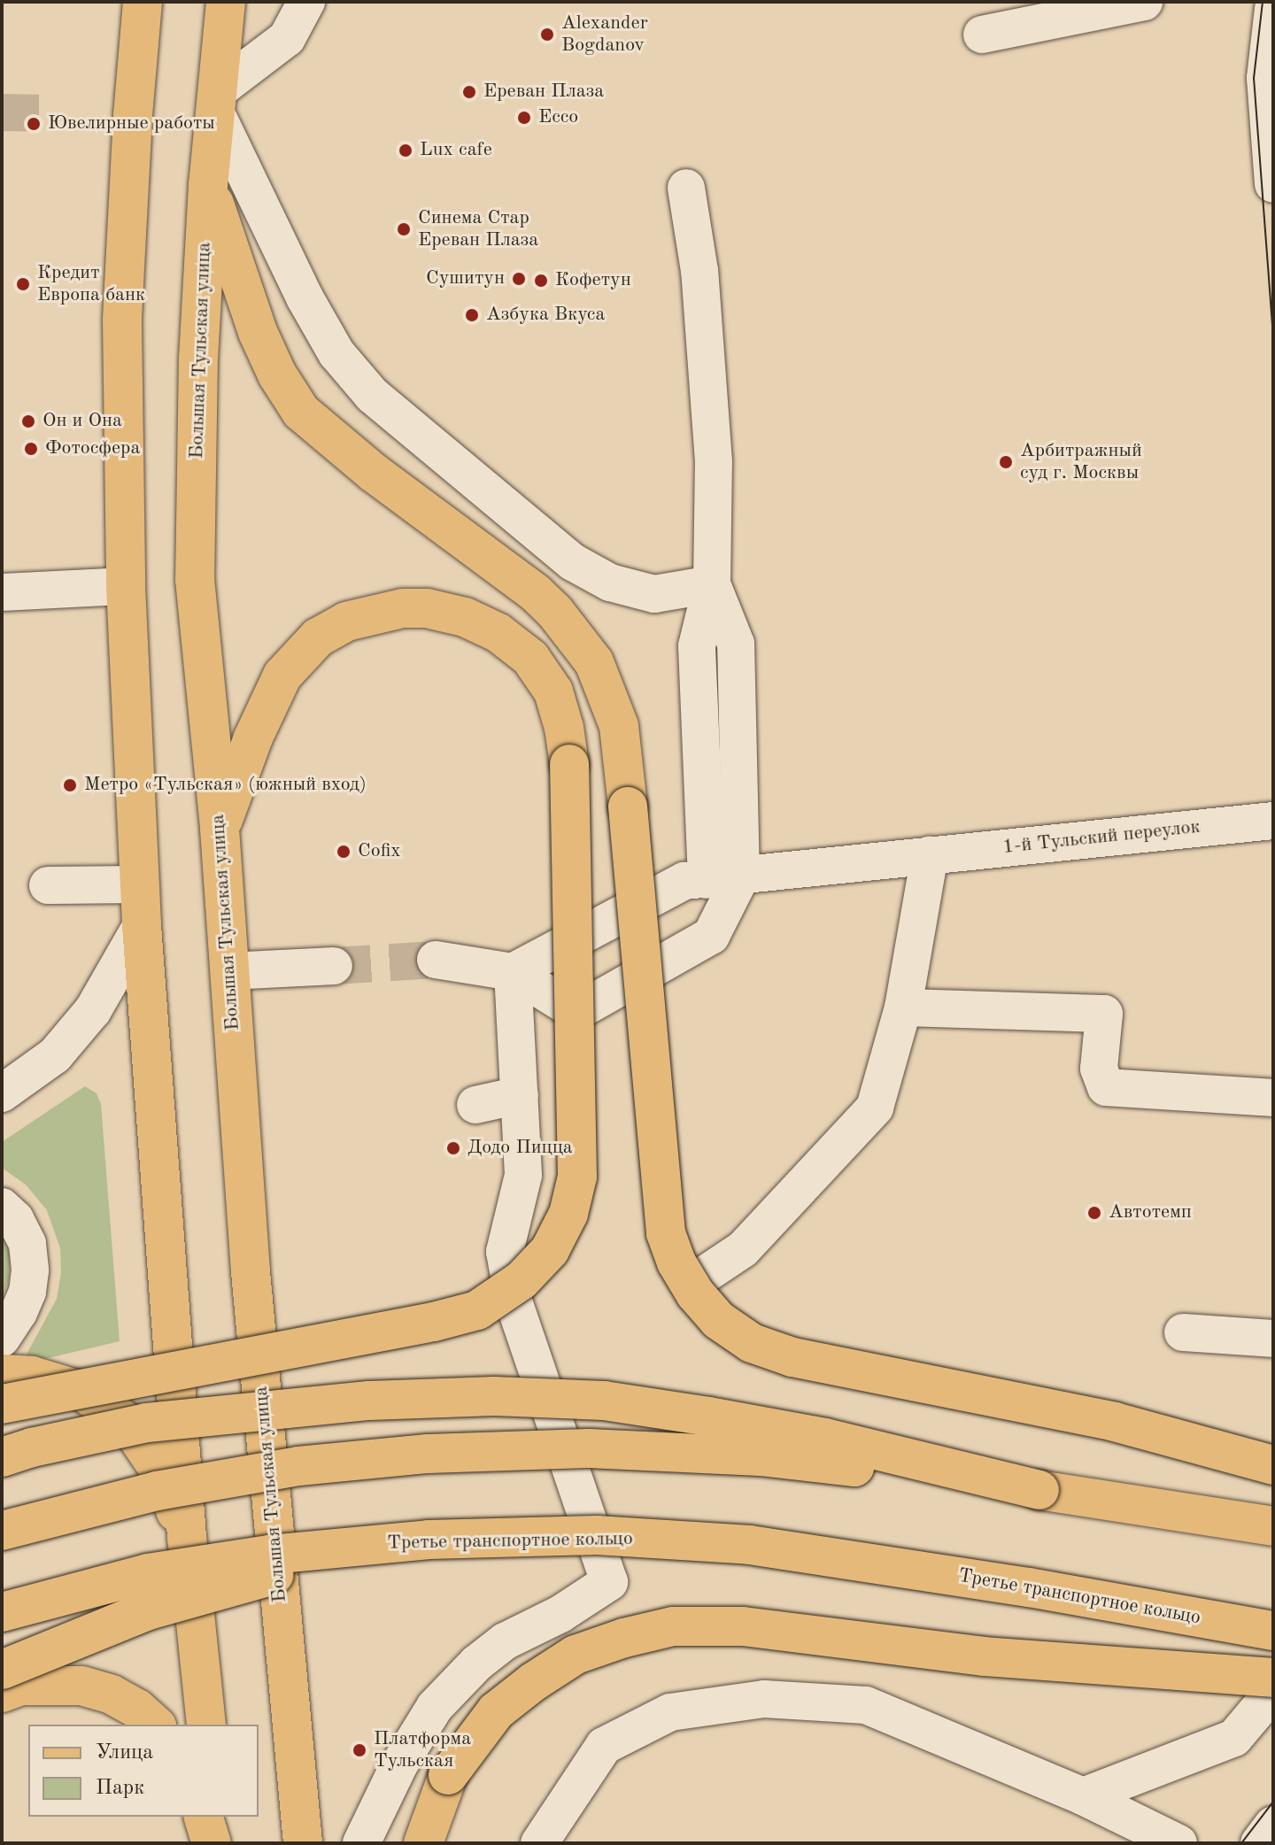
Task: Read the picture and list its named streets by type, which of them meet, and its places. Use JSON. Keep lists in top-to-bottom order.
{
  "streets": {
    "main road": ["Большая Тульская улица", "Третье транспортное кольцо"],
    "street": ["1-й Тульский переулок"]
  },
  "places": [
    "Alexander Bogdanov",
    "Ереван Плаза",
    "Ecco",
    "Ювелирные работы",
    "Lux cafe",
    "Синема Стар Ереван Плаза",
    "Сушитун",
    "Кофетун",
    "Кредит Европа банк",
    "Азбука Вкуса",
    "Он и Она",
    "Фотосфера",
    "Арбитражный суд г. Москвы",
    "Метро «Тульская» (южный вход)",
    "Cofix",
    "Додо Пицца",
    "Автотемп",
    "Платформа Тульская"
  ],
  "legend": ["Улица", "Парк"]
}
